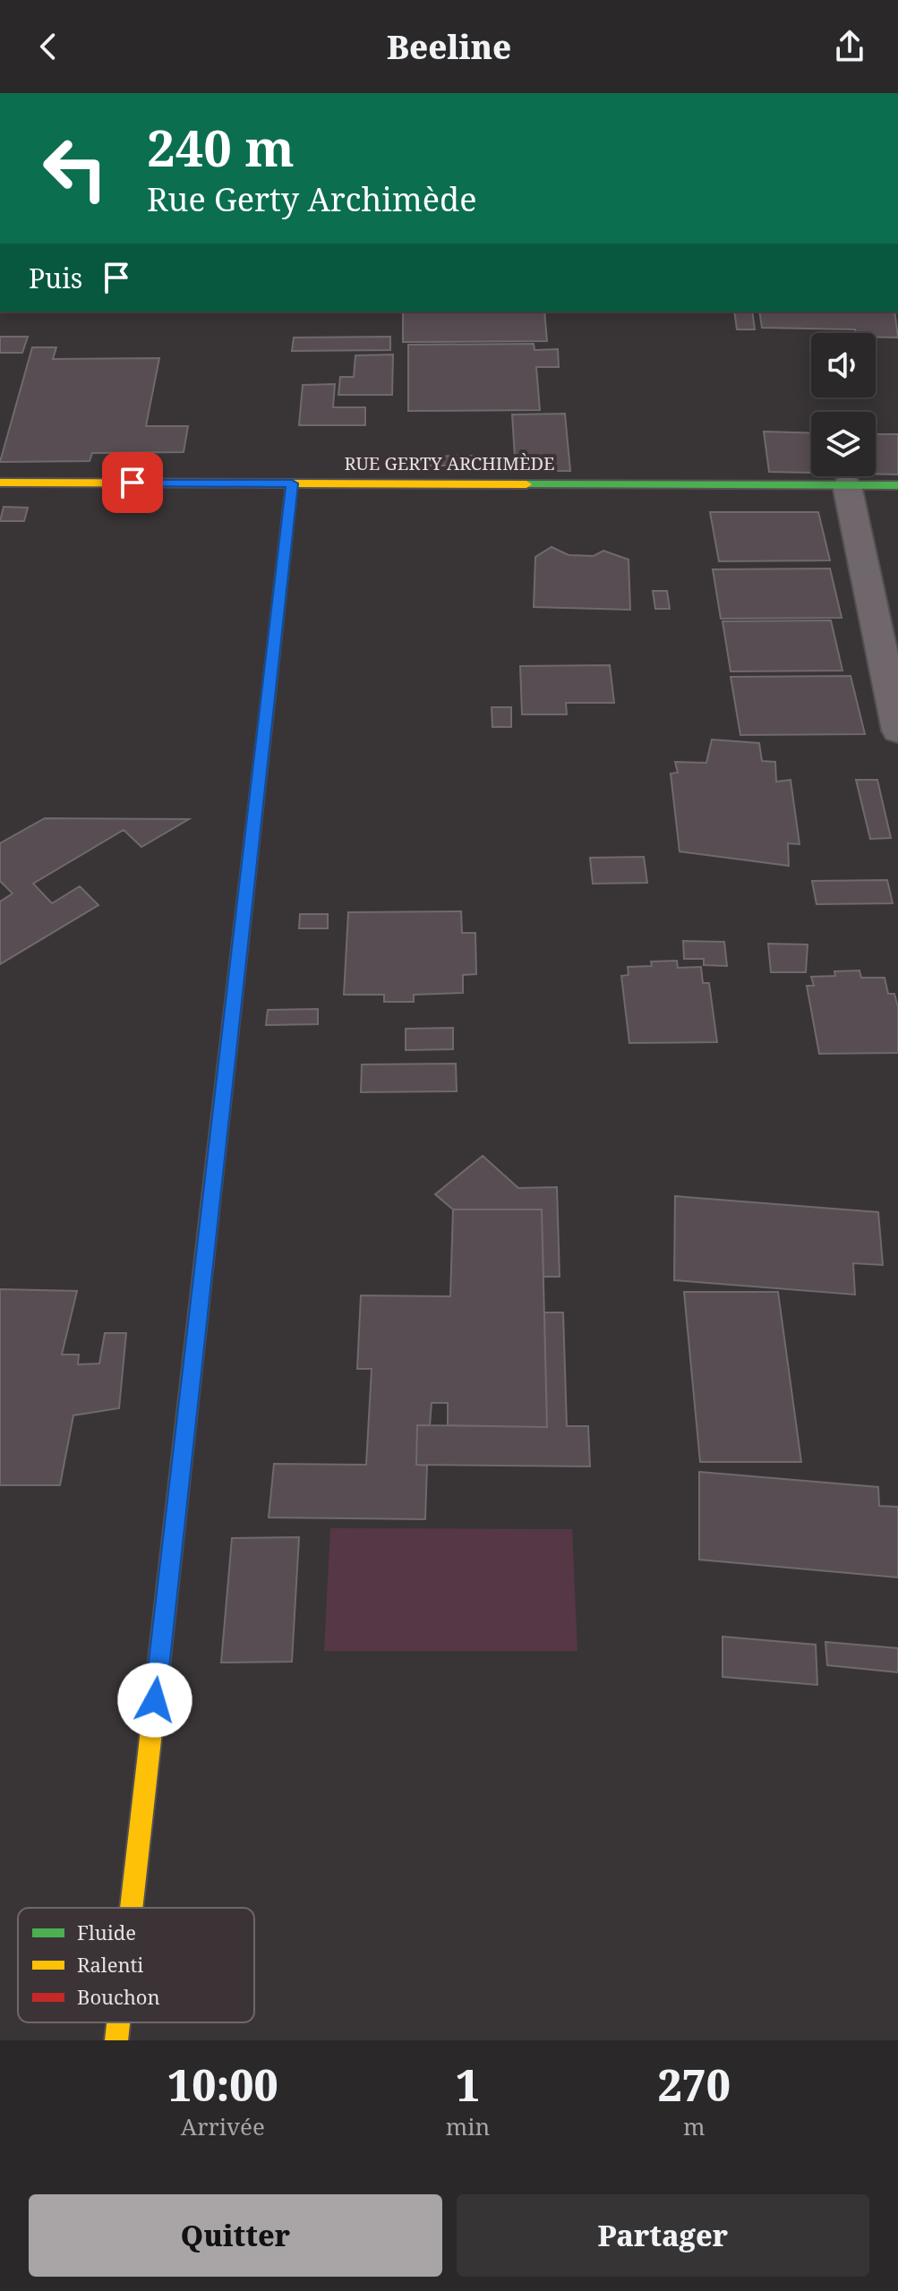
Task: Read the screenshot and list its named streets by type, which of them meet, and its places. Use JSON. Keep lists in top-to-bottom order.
{
  "streets": {
    "street": ["RUE GERTY ARCHIMÈDE"]
  },
  "legend": ["Fluide", "Ralenti", "Bouchon"],
  "page": {
    "header": "Beeline",
    "turn": ["240 m", "Rue Gerty Archimède"],
    "then": "Puis",
    "eta": [
      "10:00",
      "Arrivée",
      "1",
      "min",
      "270",
      "m"
    ],
    "buttons": ["Quitter", "Partager"]
  }
}
